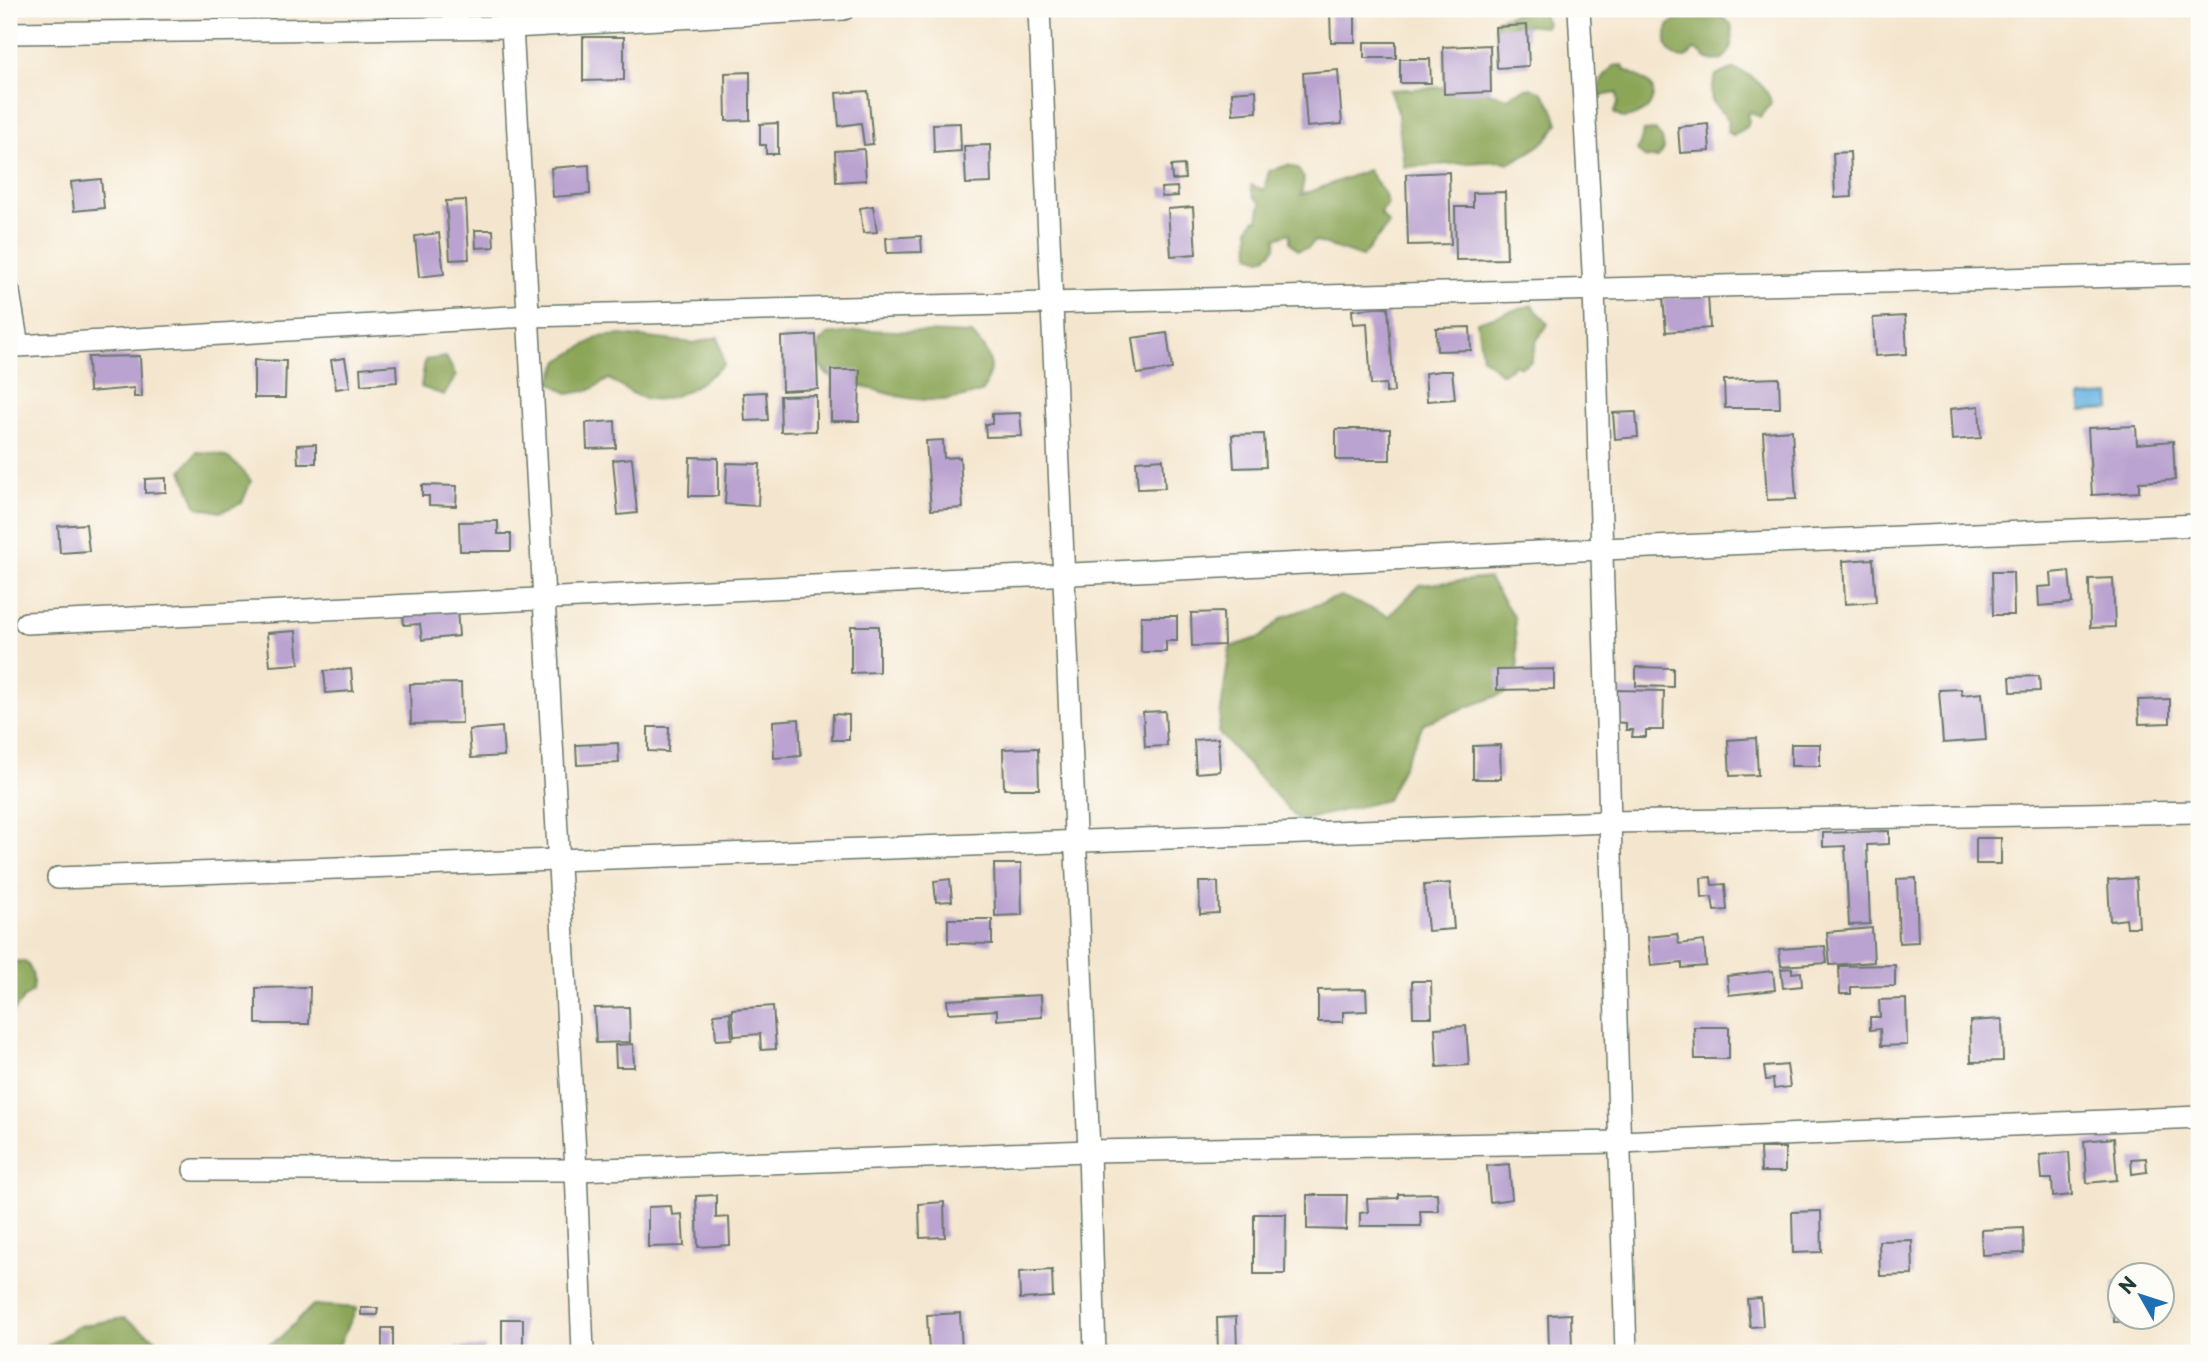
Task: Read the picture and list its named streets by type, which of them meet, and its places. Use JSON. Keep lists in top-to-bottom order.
{
  "north": "top left"
}
